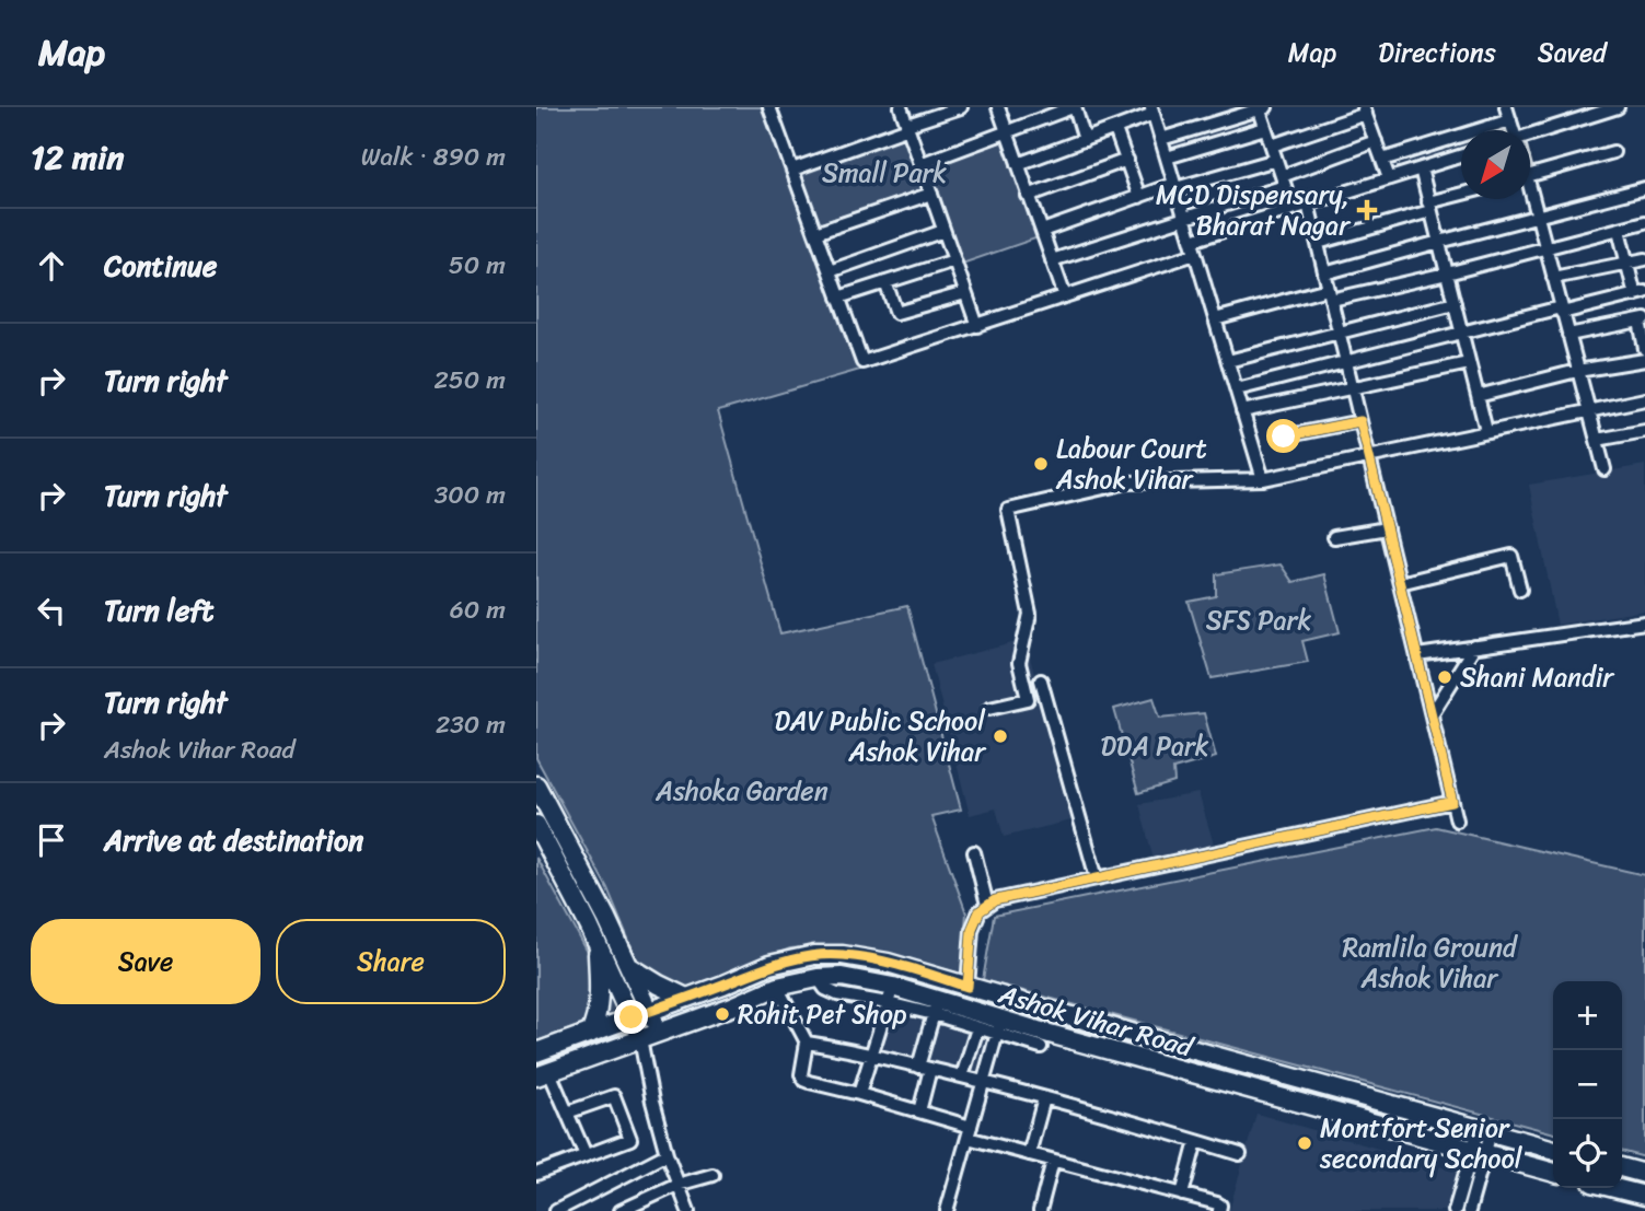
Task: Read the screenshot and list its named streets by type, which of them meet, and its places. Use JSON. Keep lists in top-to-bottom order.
{
  "streets": {
    "main road": ["Ashok Vihar Road"]
  },
  "parks": [
    "Small Park",
    "SFS Park",
    "DDA Park",
    "Ashoka Garden",
    "Ramlila Ground Ashok Vihar"
  ],
  "places": {
    "health": ["MCD Dispensary, Bharat Nagar"],
    "other": [
      "Labour Court Ashok Vihar",
      "Shani Mandir",
      "DAV Public School Ashok Vihar",
      "Rohit Pet Shop",
      "Montfort Senior secondary School"
    ]
  },
  "north": "bottom left",
  "page": {
    "header": "Map",
    "nav": ["Map", "Directions", "Saved"],
    "heading": ["12 min", "Walk · 890 m"],
    "list": [
      ["Continue", "50 m"],
      ["Turn right", "250 m"],
      ["Turn right", "300 m"],
      ["Turn left", "60 m"],
      ["Turn right", "Ashok Vihar Road", "230 m"],
      "Arrive at destination"
    ],
    "buttons": ["Save", "Share"],
    "map_buttons": ["+", "−"]
  }
}
